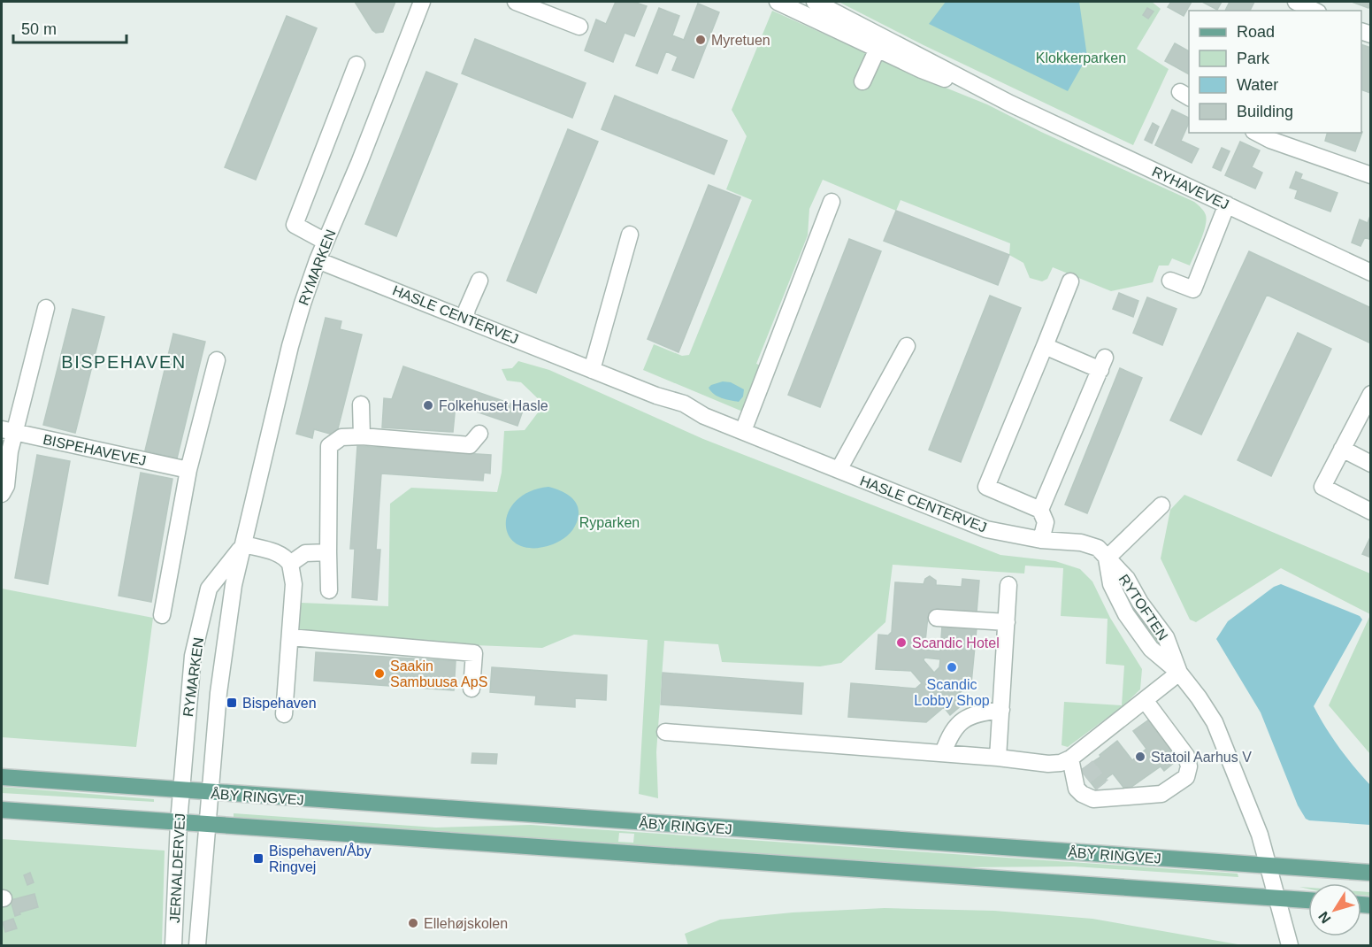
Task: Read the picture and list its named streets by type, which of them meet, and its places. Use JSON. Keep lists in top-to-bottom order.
{
  "streets": {
    "main road": ["ÅBY RINGVEJ"],
    "street": [
      "RYHAVEVEJ",
      "RYMARKEN",
      "HASLE CENTERVEJ",
      "BISPEHAVEVEJ",
      "RYTOFTEN",
      "JERNALDERVEJ"
    ]
  },
  "crossings": [
    ["RYMARKEN", "HASLE CENTERVEJ"],
    ["RYMARKEN", "ÅBY RINGVEJ"],
    ["RYMARKEN", "JERNALDERVEJ"],
    ["HASLE CENTERVEJ", "RYTOFTEN"],
    ["RYTOFTEN", "ÅBY RINGVEJ"],
    ["ÅBY RINGVEJ", "JERNALDERVEJ"]
  ],
  "districts": ["BISPEHAVEN"],
  "parks": ["Klokkerparken", "Ryparken"],
  "places": {
    "other": [
      "Myretuen",
      "Folkehuset Hasle",
      "Scandic Hotel",
      "Scandic Lobby Shop",
      "Saakin Sambuusa ApS",
      "Statoil Aarhus V",
      "Ellehøjskolen"
    ],
    "transit": ["Bispehaven", "Bispehaven/Åby Ringvej"]
  },
  "legend": [
    "Road",
    "Park",
    "Water",
    "Building"
  ],
  "scale_bar": "50 m",
  "north": "bottom left"
}
